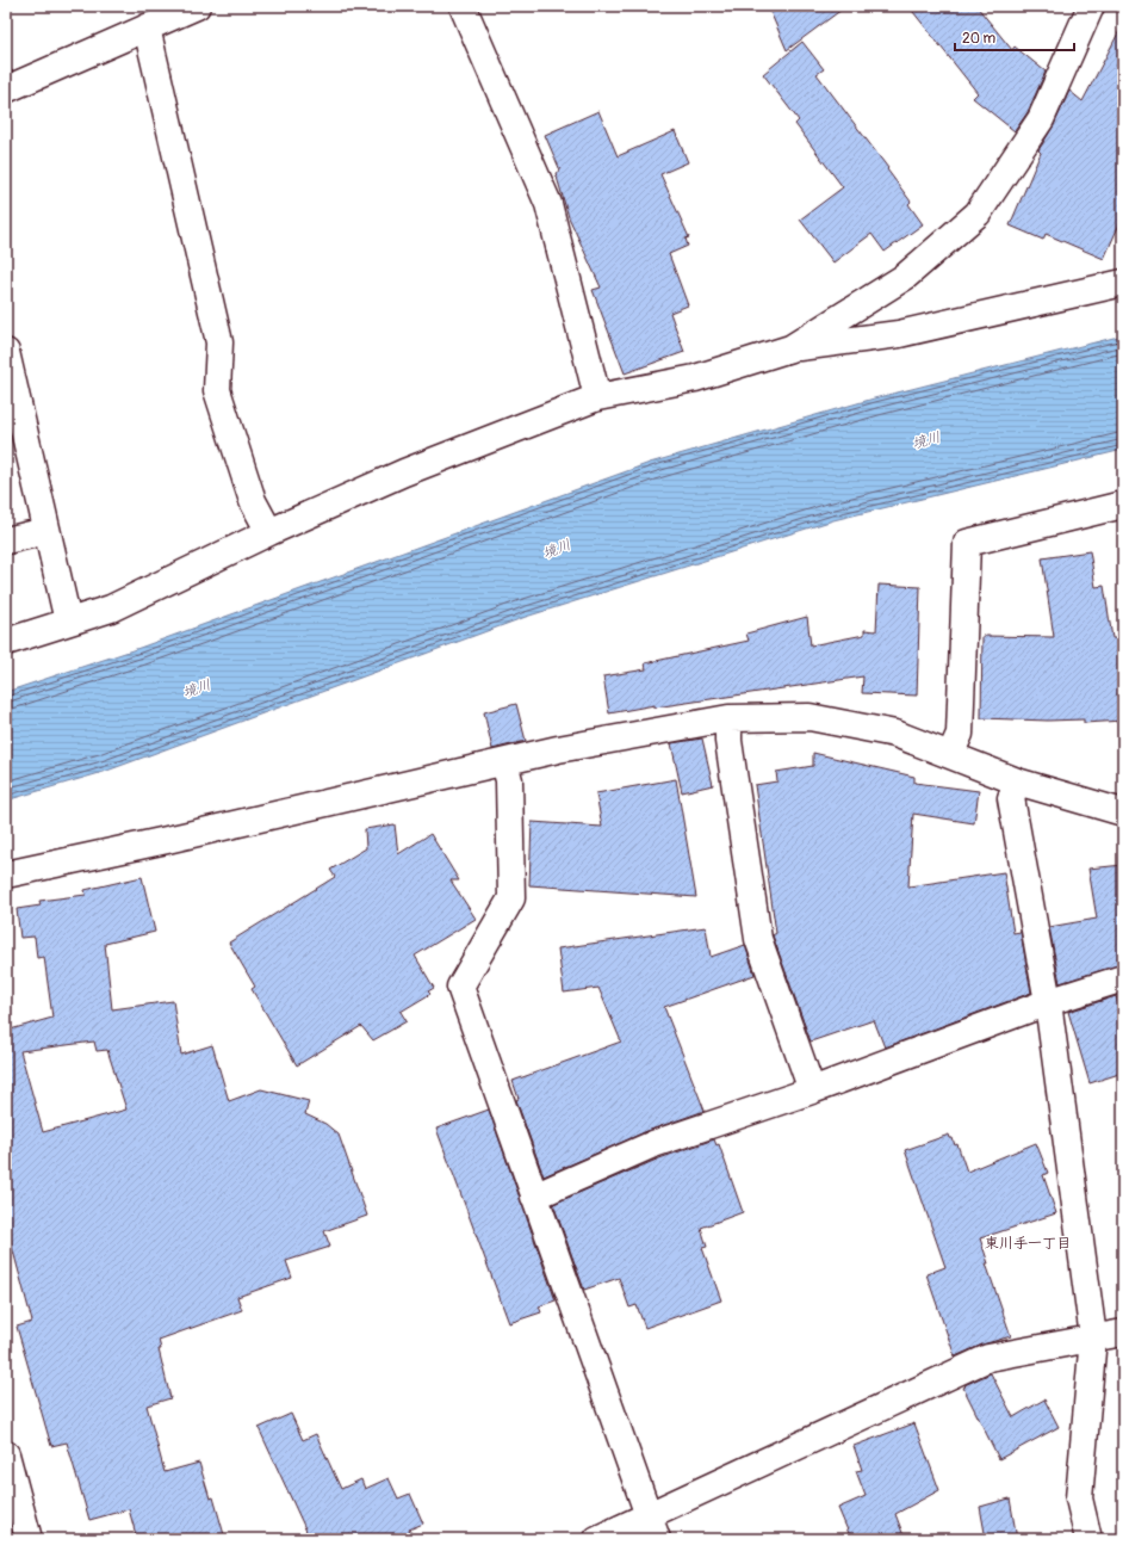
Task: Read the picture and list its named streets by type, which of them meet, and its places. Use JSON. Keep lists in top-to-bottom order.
{
  "districts": ["東川手一丁目"],
  "water": ["境川"],
  "scale_bar": "20 m"
}
